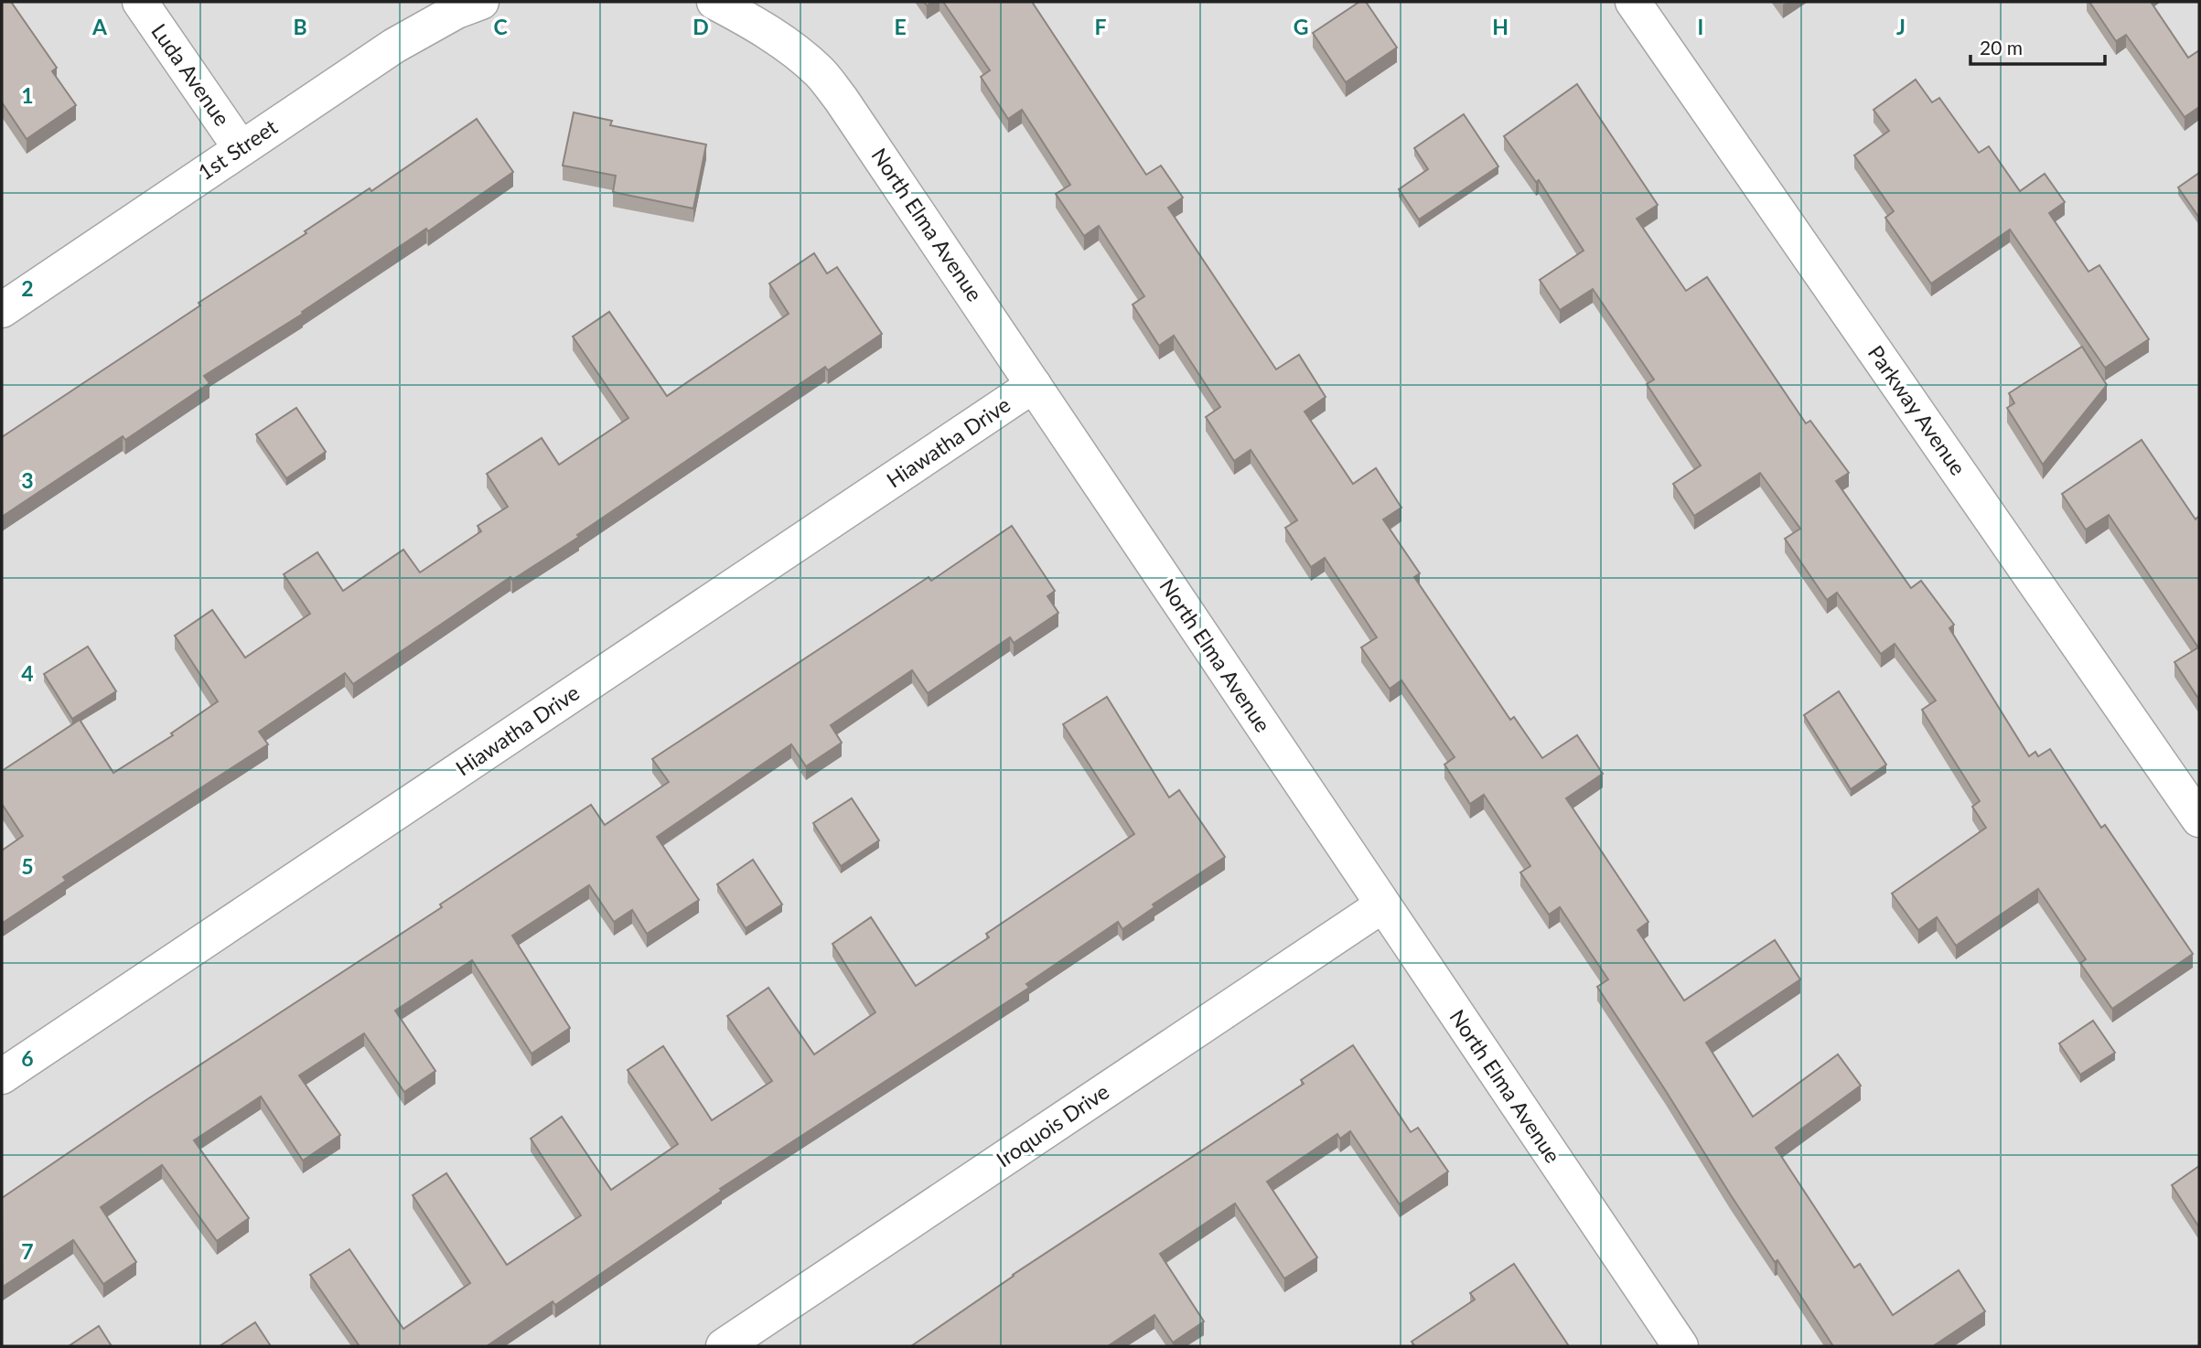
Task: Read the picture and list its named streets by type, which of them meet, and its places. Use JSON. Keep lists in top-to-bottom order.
{
  "streets": {
    "street": [
      "Luda Avenue",
      "1st Street",
      "North Elma Avenue",
      "Parkway Avenue",
      "Hiawatha Drive",
      "Iroquois Drive"
    ]
  },
  "crossings": [
    ["Luda Avenue", "1st Street"],
    ["North Elma Avenue", "Hiawatha Drive"],
    ["North Elma Avenue", "Iroquois Drive"]
  ],
  "scale_bar": "20 m",
  "grid": {
    "columns": [
      "A",
      "B",
      "C",
      "D",
      "E",
      "F",
      "G",
      "H",
      "I",
      "J"
    ],
    "rows": [
      "1",
      "2",
      "3",
      "4",
      "5",
      "6",
      "7"
    ]
  }
}
